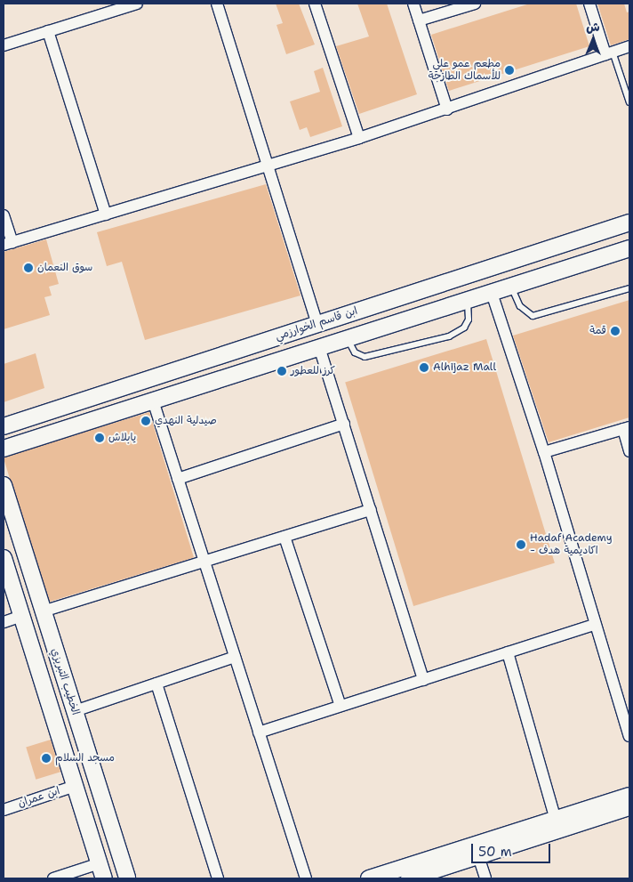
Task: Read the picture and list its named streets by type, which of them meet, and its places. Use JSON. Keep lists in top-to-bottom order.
{
  "streets": {
    "street": ["ابن قاسم الخوارزمي", "الخطيب التبريزي", "ابن عمران"]
  },
  "crossings": [
    ["الخطيب التبريزي", "ابن عمران"]
  ],
  "places": [
    "مطعم عمو علي للأسماك الطازجة",
    "سوق النعمان",
    "قمة",
    "Alhijaz Mall",
    "كرز للعطور",
    "صيدلية النهدي",
    "يابلاش",
    "Hadaf Academy - اكاديمية هدف",
    "مسجد السلام"
  ],
  "scale_bar": "50 m",
  "north": "top"
}
